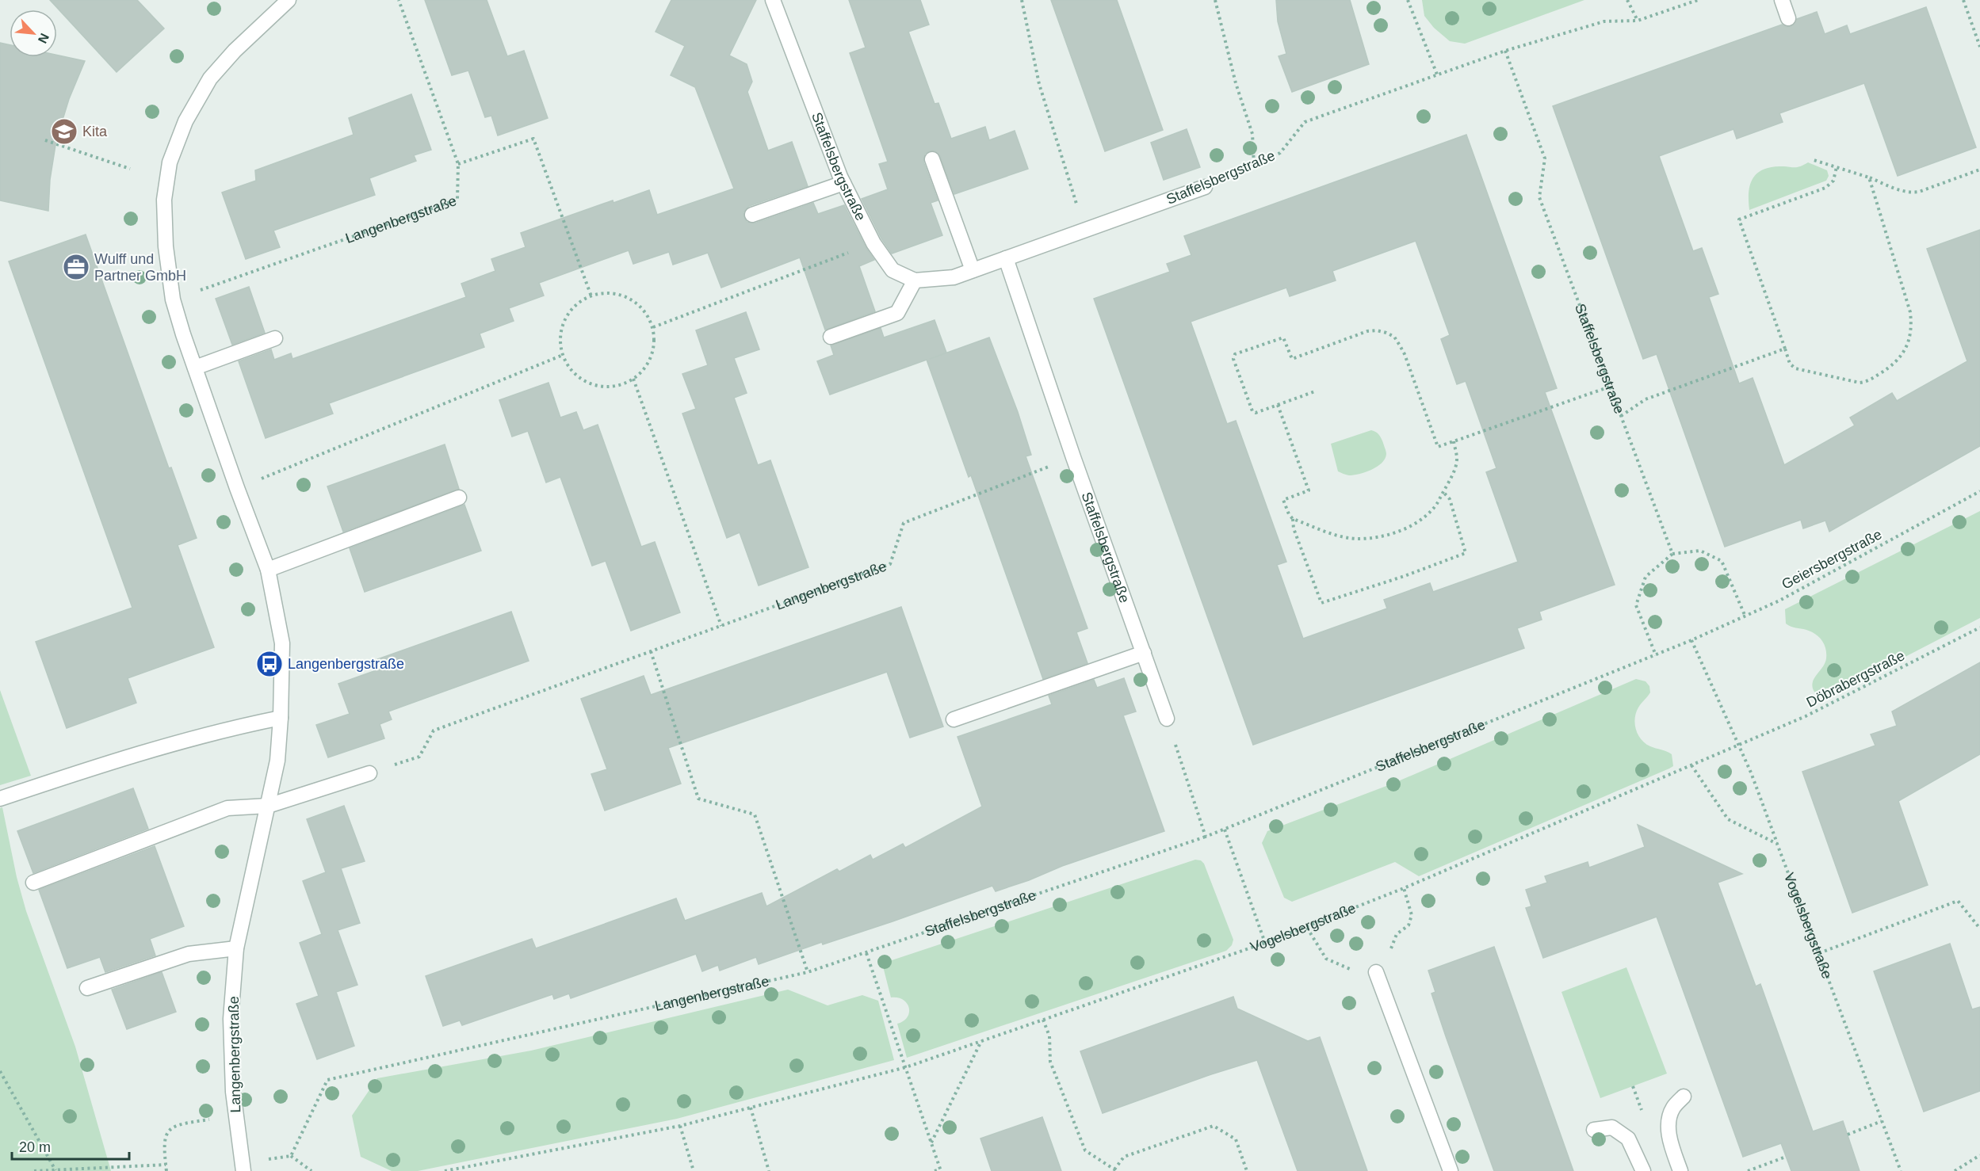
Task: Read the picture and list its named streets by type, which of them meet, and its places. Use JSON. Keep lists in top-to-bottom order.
{
  "streets": {
    "street": ["Staffelsbergstraße", "Langenbergstraße"],
    "path": ["Geiersbergstraße", "Döbrabergstraße", "Vogelsbergstraße"]
  },
  "crossings": [
    ["Staffelsbergstraße", "Langenbergstraße"],
    ["Staffelsbergstraße", "Geiersbergstraße"],
    ["Staffelsbergstraße", "Vogelsbergstraße"],
    ["Geiersbergstraße", "Vogelsbergstraße"],
    ["Döbrabergstraße", "Vogelsbergstraße"]
  ],
  "places": {
    "school or university": ["Kita"],
    "office": ["Wulff und Partner GmbH"],
    "bus stop": ["Langenbergstraße"]
  },
  "scale_bar": "20 m",
  "north": "bottom right"
}
